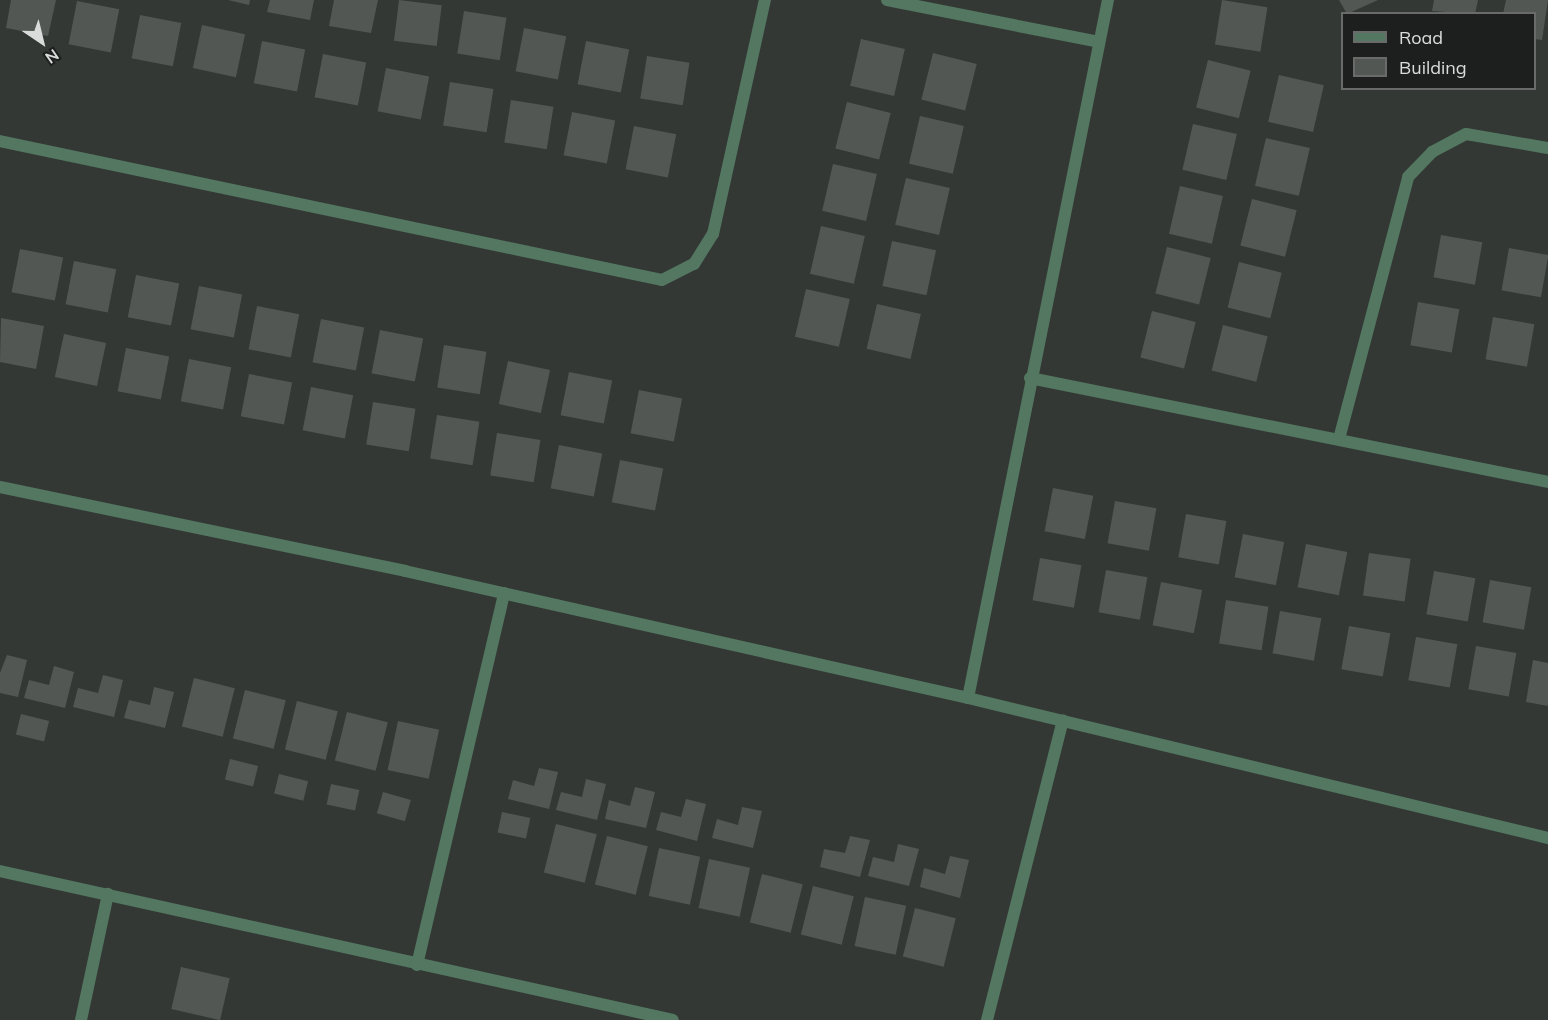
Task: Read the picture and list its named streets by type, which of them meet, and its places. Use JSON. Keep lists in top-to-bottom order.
{
  "legend": ["Road", "Building"],
  "north": "bottom right"
}
